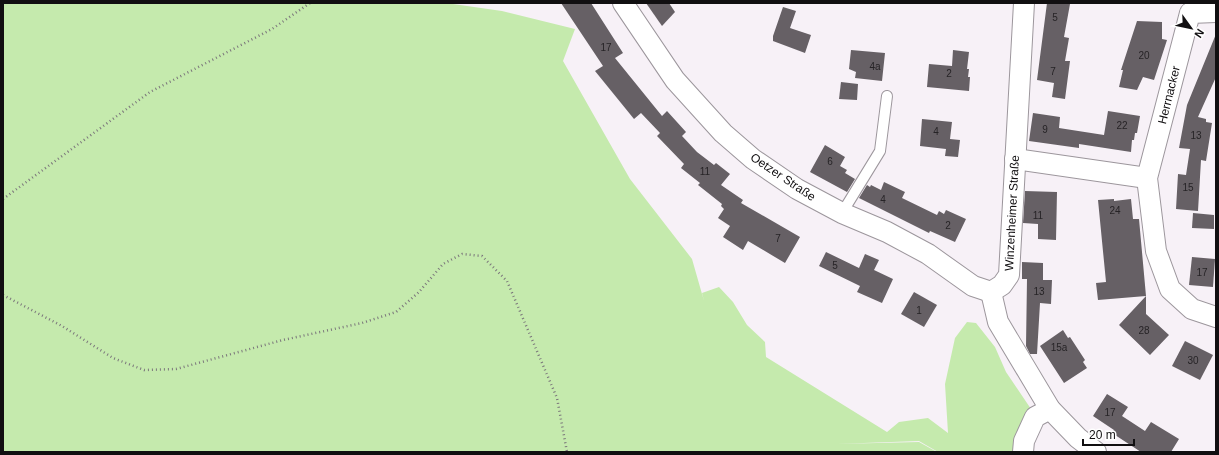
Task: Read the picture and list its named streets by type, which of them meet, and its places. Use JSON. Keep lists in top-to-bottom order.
{
  "streets": {
    "street": ["Herrnacker", "Oetzer Straße", "Winzenheimer Straße"]
  },
  "crossings": [
    ["Oetzer Straße", "Winzenheimer Straße"]
  ],
  "house_numbers": [
    "5",
    "17",
    "20",
    "4a",
    "7",
    "2",
    "22",
    "9",
    "4",
    "13",
    "6",
    "11",
    "15",
    "4",
    "24",
    "11",
    "2",
    "7",
    "5",
    "17",
    "13",
    "1",
    "28",
    "15a",
    "30",
    "17"
  ],
  "scale_bar": "20 m",
  "north": "bottom right"
}
